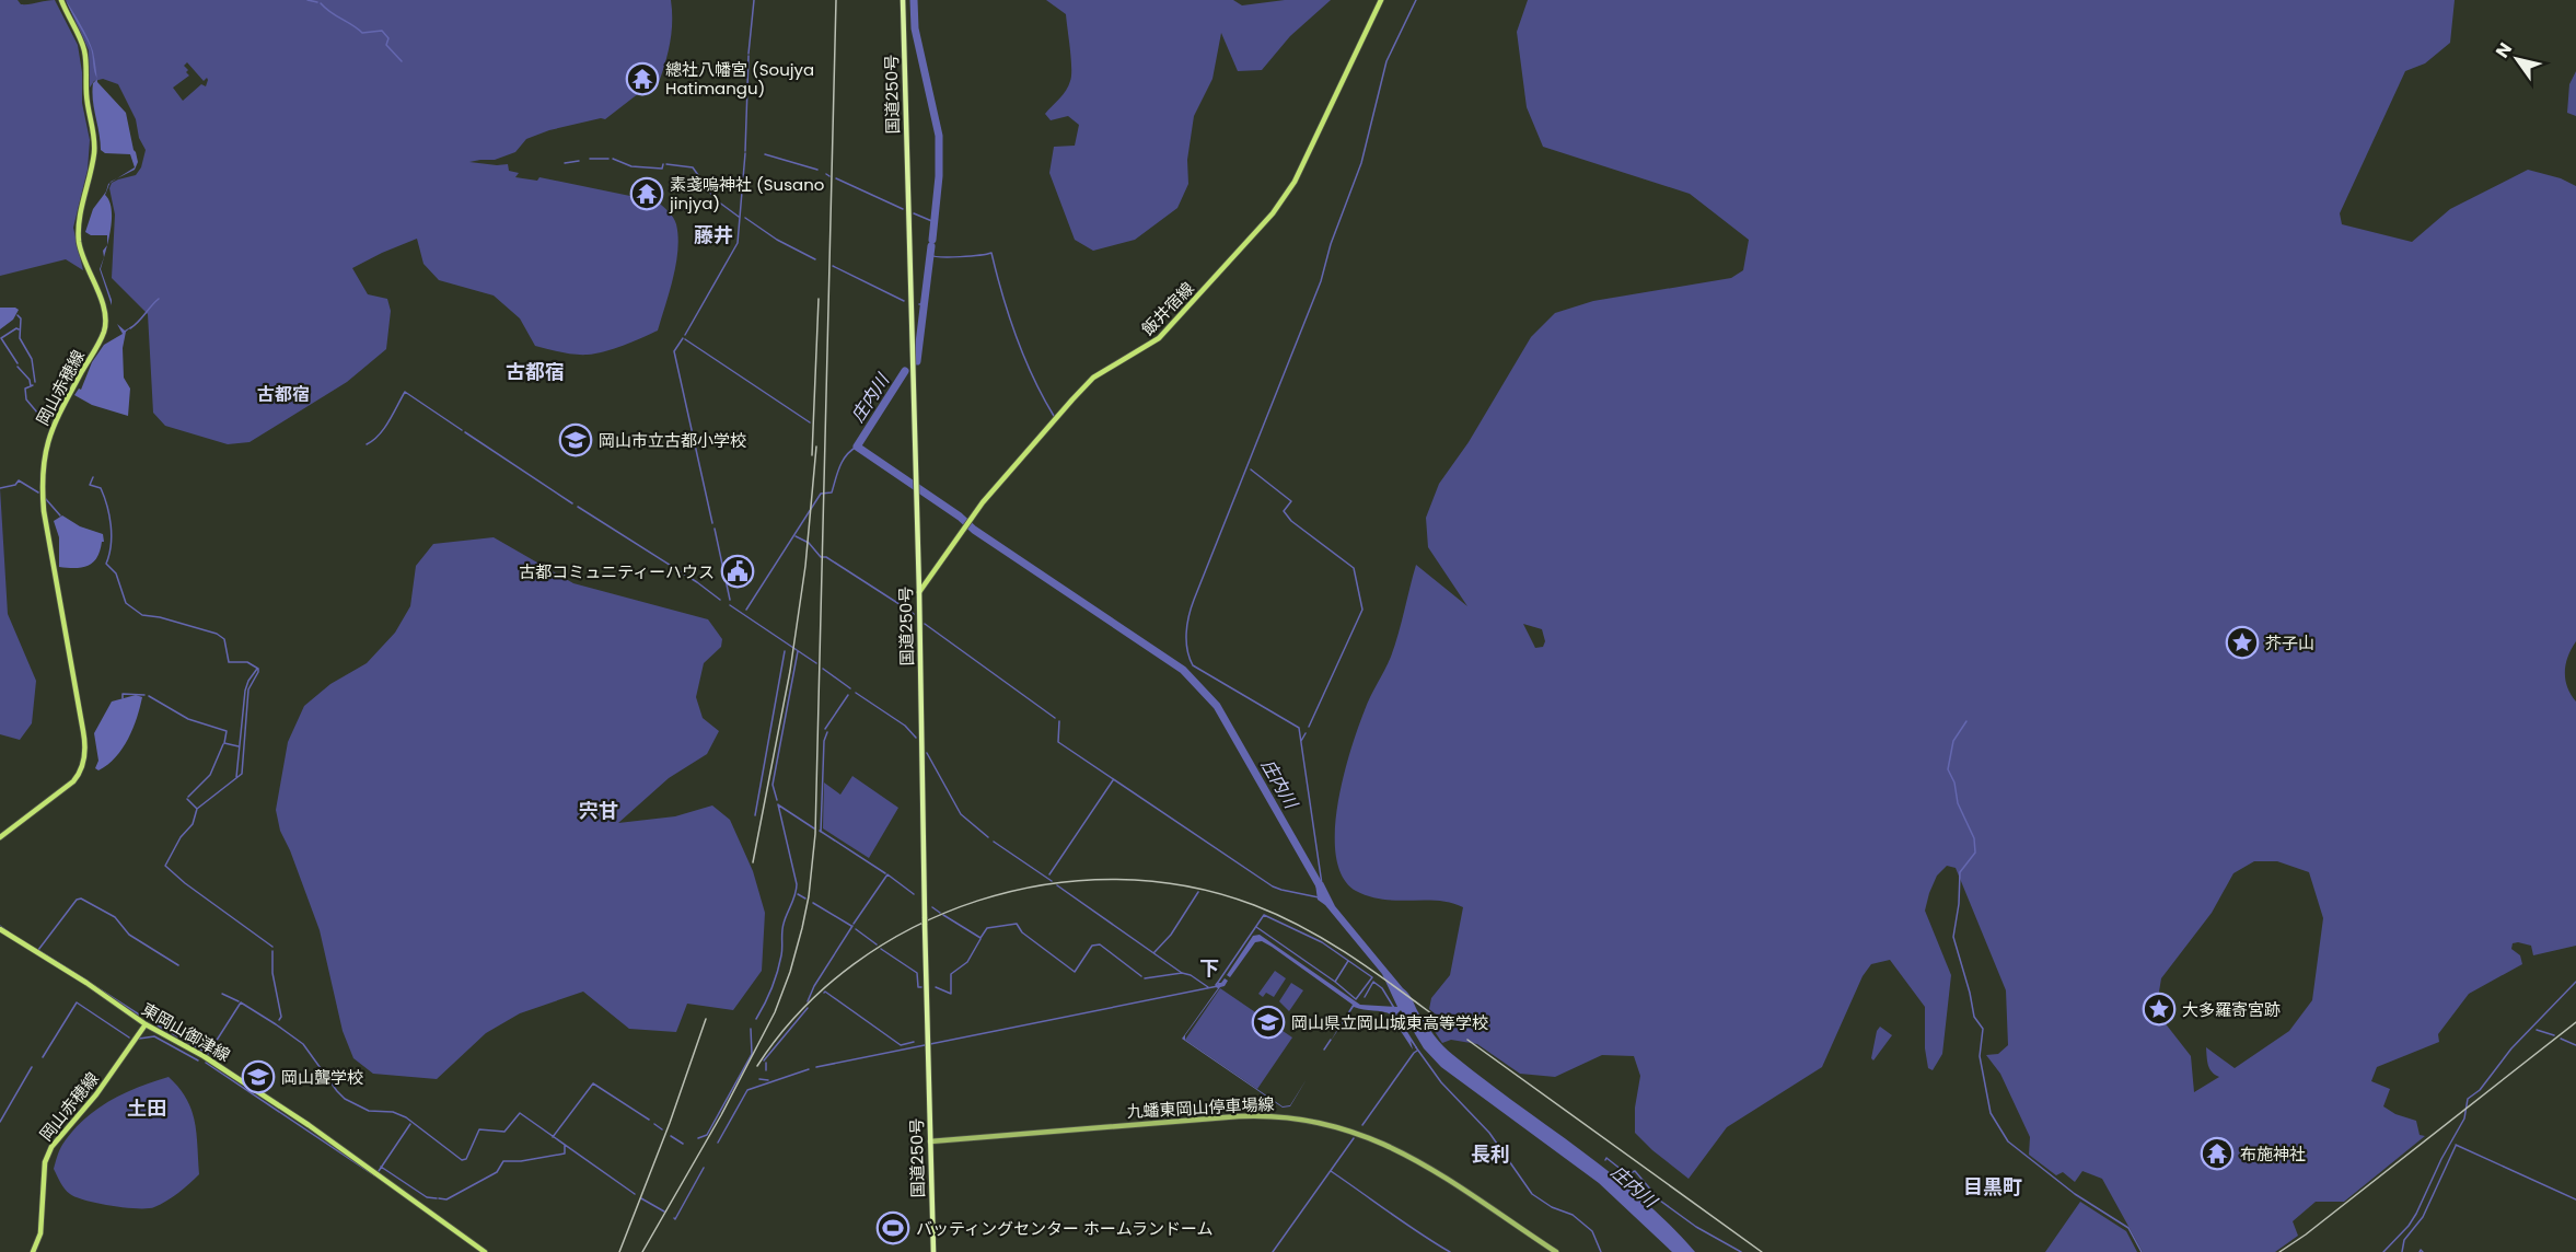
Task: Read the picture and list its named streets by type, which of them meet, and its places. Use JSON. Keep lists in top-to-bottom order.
{
  "streets": {
    "highway": ["国道250号"],
    "main road": [
      "飯井宿線",
      "岡山赤穂線",
      "東岡山御津線",
      "九蟠東岡山停車場線"
    ]
  },
  "crossings": [
    ["国道250号", "飯井宿線"],
    ["国道250号", "九蟠東岡山停車場線"],
    ["岡山赤穂線", "東岡山御津線"]
  ],
  "districts": [
    "藤井",
    "古都宿",
    "古都宿",
    "宍甘",
    "下",
    "土田",
    "長利",
    "目黒町"
  ],
  "water": ["庄内川"],
  "places": {
    "temple": ["總社八幡宮 (Soujya Hatimangu)", "素戔嗚神社 (Susano jinjya)", "布施神社"],
    "school or university": ["岡山市立古都小学校", "岡山県立岡山城東高等学校", "岡山聾学校"],
    "public building": ["古都コミュニティーハウス"],
    "place": ["芥子山", "大多羅寄宮跡"],
    "sports": ["バッティングセンター ホームランドーム"]
  },
  "north": "top left"
}
